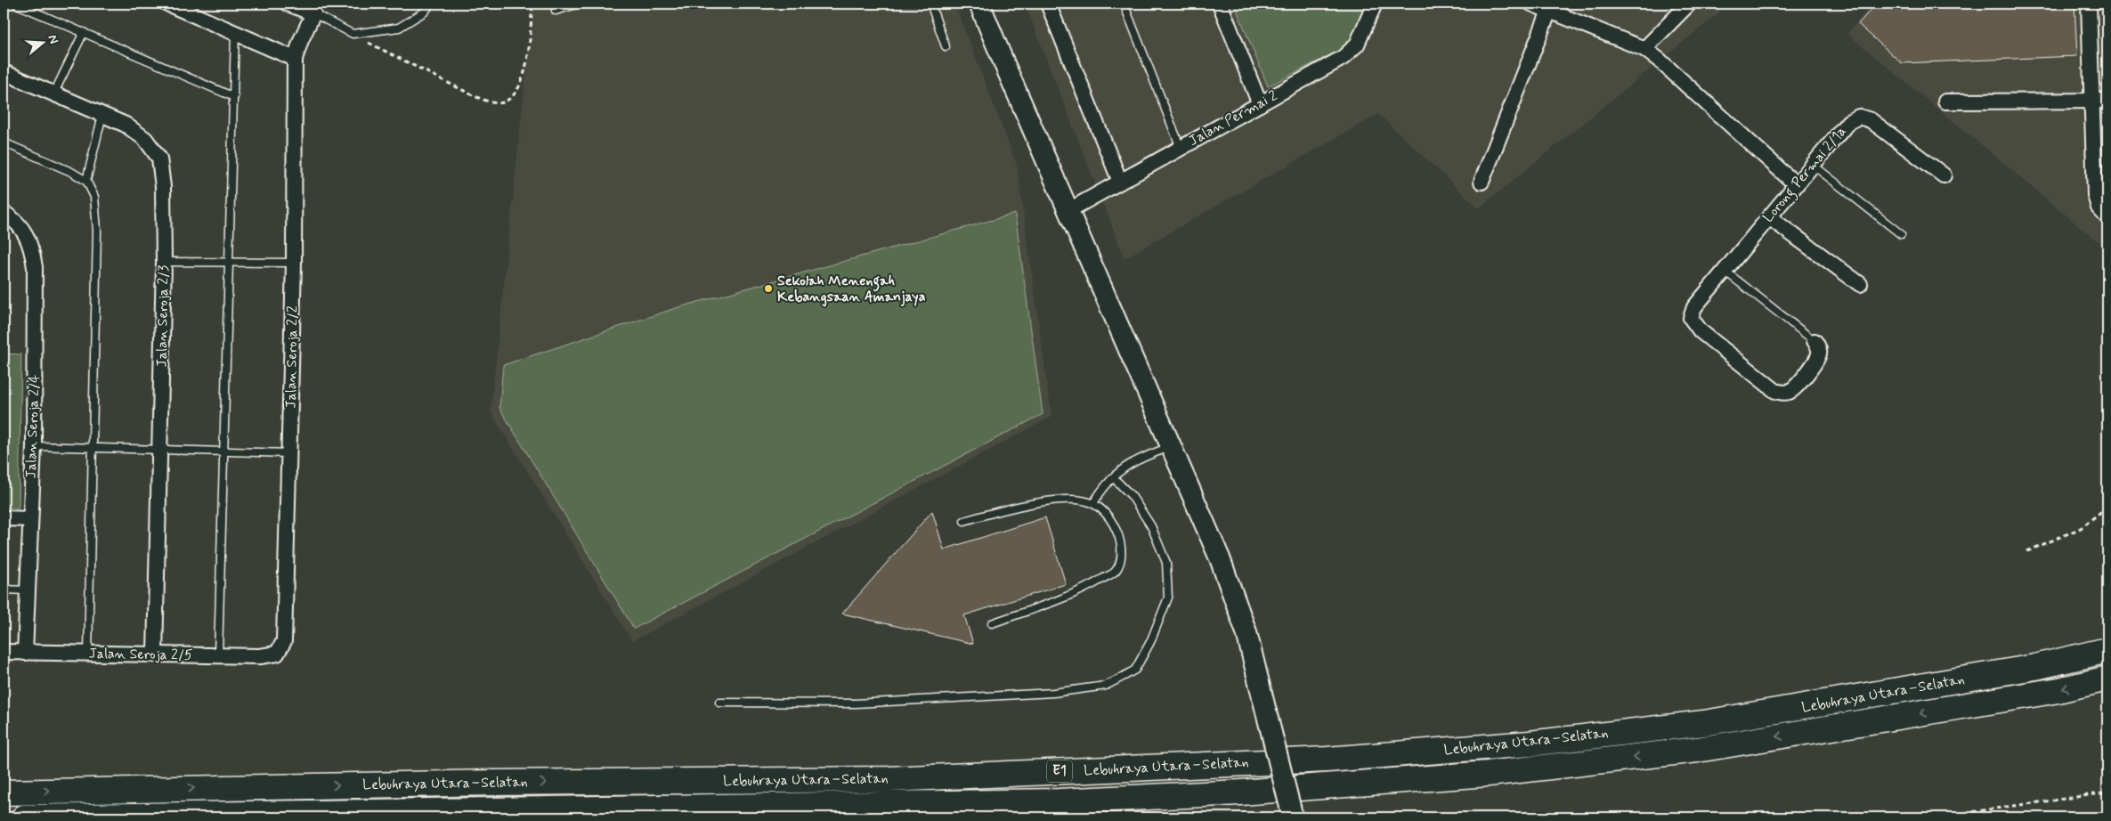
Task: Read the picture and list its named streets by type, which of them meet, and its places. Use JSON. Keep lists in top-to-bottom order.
{
  "streets": {
    "highway": ["Lebuhraya Utara–Selatan", "E1"],
    "street": [
      "Jalan Permai 2",
      "Lorong Permai 2/1a",
      "Jalan Seroja 2/3",
      "Jalan Seroja 2/2",
      "Jalan Seroja 2/4",
      "Jalan Seroja 2/5"
    ]
  },
  "crossings": [
    ["Jalan Seroja 2/3", "Jalan Seroja 2/5"],
    ["Jalan Seroja 2/2", "Jalan Seroja 2/5"],
    ["Jalan Seroja 2/4", "Jalan Seroja 2/5"]
  ],
  "places": ["Sekolah Menengah Kebangsaan Amanjaya"],
  "north": "right"
}
